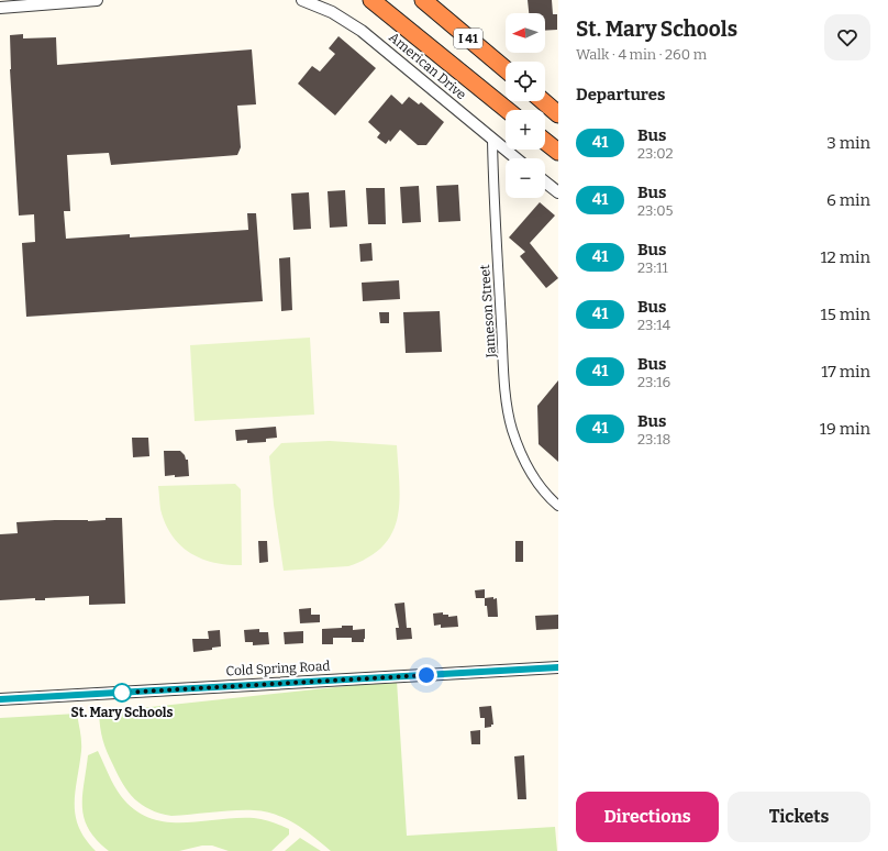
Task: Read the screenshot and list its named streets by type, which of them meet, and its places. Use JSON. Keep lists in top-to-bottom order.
{
  "streets": {
    "highway": ["I 41"],
    "street": ["American Drive", "Jameson Street", "Cold Spring Road"]
  },
  "crossings": [
    ["American Drive", "Jameson Street"]
  ],
  "places": ["St. Mary Schools"],
  "lines": ["bus line 41"],
  "north": "left",
  "page": {
    "heading": [
      ["St. Mary Schools", "Walk · 4 min · 260 m"],
      "Departures"
    ],
    "map_buttons": ["+", "−"],
    "list": [
      {
        "mark": "41",
        "name": "Bus",
        "note": "23:02",
        "value": "3 min"
      },
      {
        "mark": "41",
        "name": "Bus",
        "note": "23:05",
        "value": "6 min"
      },
      {
        "mark": "41",
        "name": "Bus",
        "note": "23:11",
        "value": "12 min"
      },
      {
        "mark": "41",
        "name": "Bus",
        "note": "23:14",
        "value": "15 min"
      },
      {
        "mark": "41",
        "name": "Bus",
        "note": "23:16",
        "value": "17 min"
      },
      {
        "mark": "41",
        "name": "Bus",
        "note": "23:18",
        "value": "19 min"
      }
    ],
    "buttons": ["Directions", "Tickets"]
  }
}
